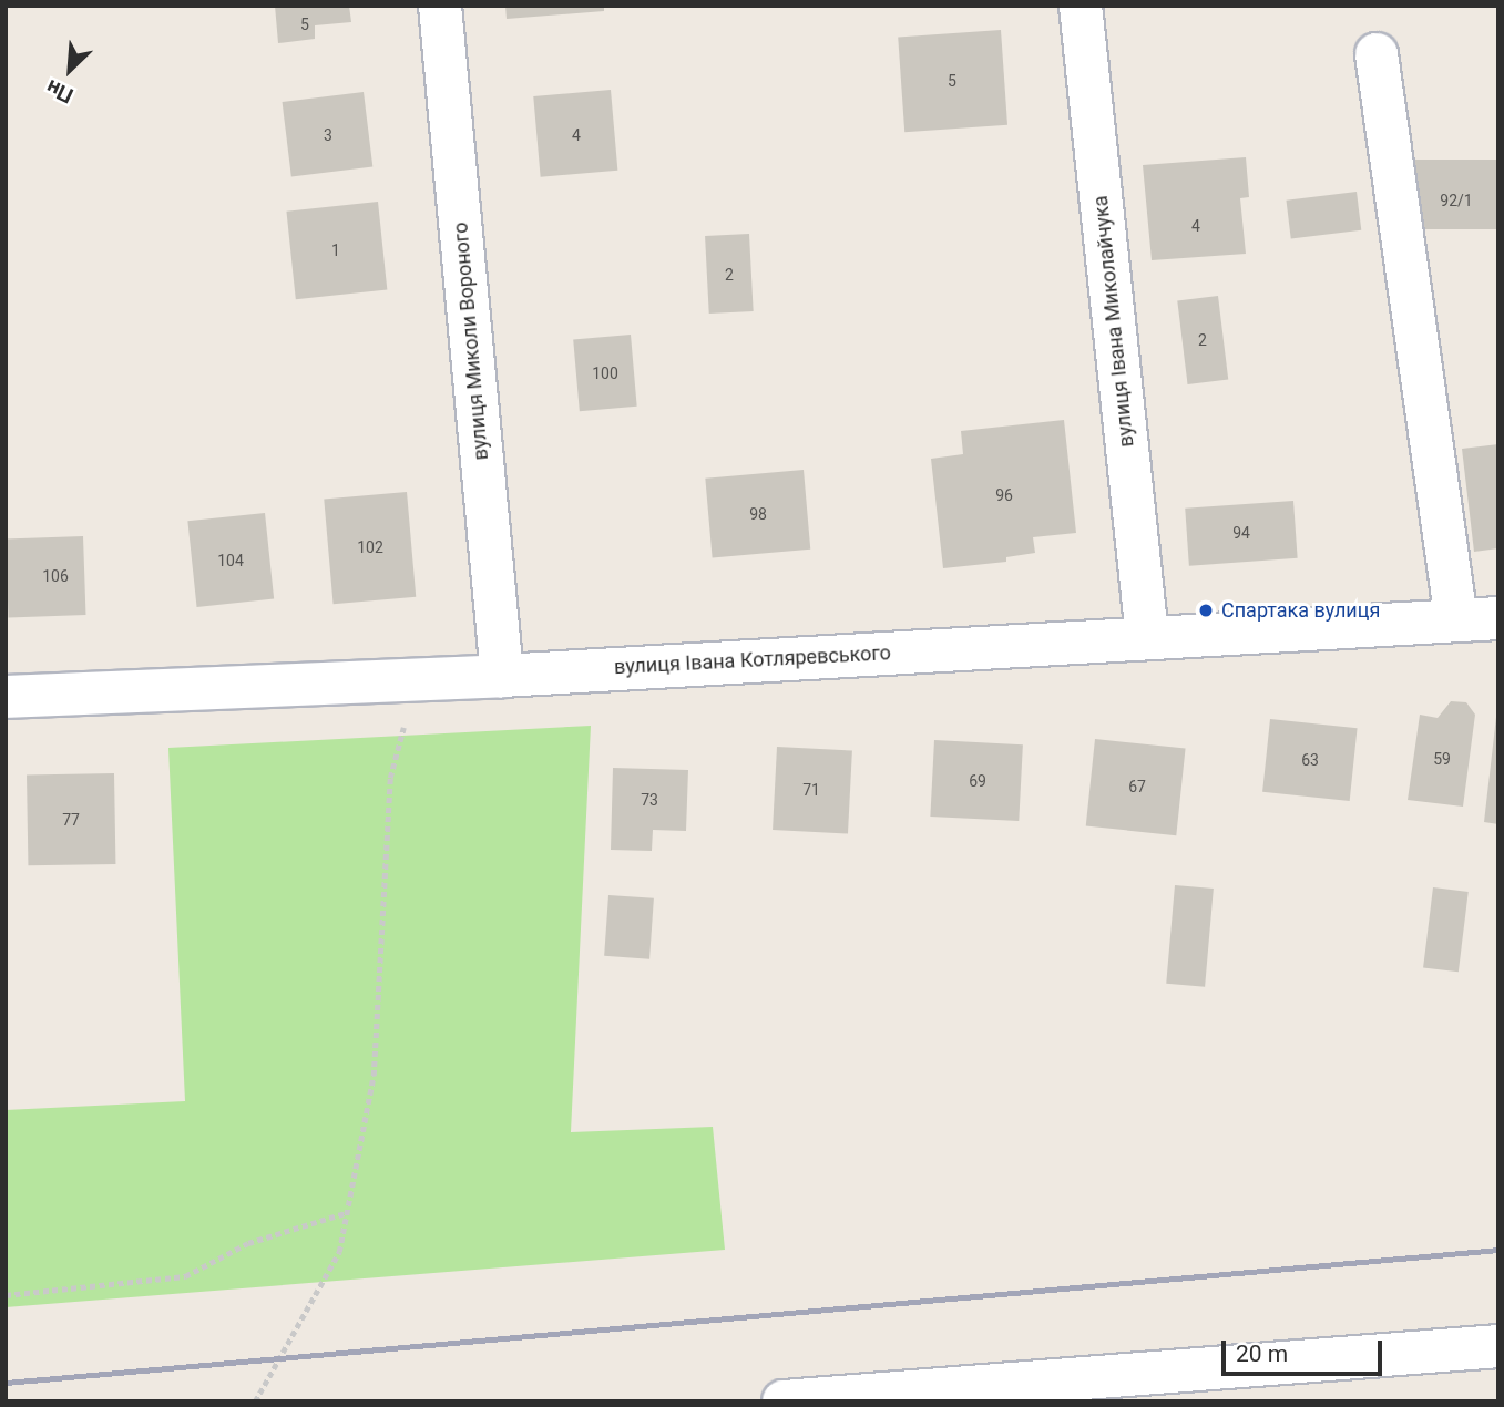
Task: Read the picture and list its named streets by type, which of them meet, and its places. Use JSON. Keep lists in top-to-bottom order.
{
  "streets": {
    "street": ["вулиця Івана Миколайчука", "вулиця Миколи Вороного", "вулиця Івана Котляревського"]
  },
  "crossings": [
    ["вулиця Івана Миколайчука", "вулиця Івана Котляревського"],
    ["вулиця Миколи Вороного", "вулиця Івана Котляревського"]
  ],
  "places": ["Спартака вулиця"],
  "house_numbers": [
    "5",
    "5",
    "3",
    "4",
    "92/1",
    "4",
    "1",
    "2",
    "2",
    "100",
    "96",
    "98",
    "94",
    "102",
    "104",
    "106",
    "59",
    "63",
    "69",
    "67",
    "71",
    "73",
    "77"
  ],
  "scale_bar": "20 m",
  "north": "bottom left"
}
